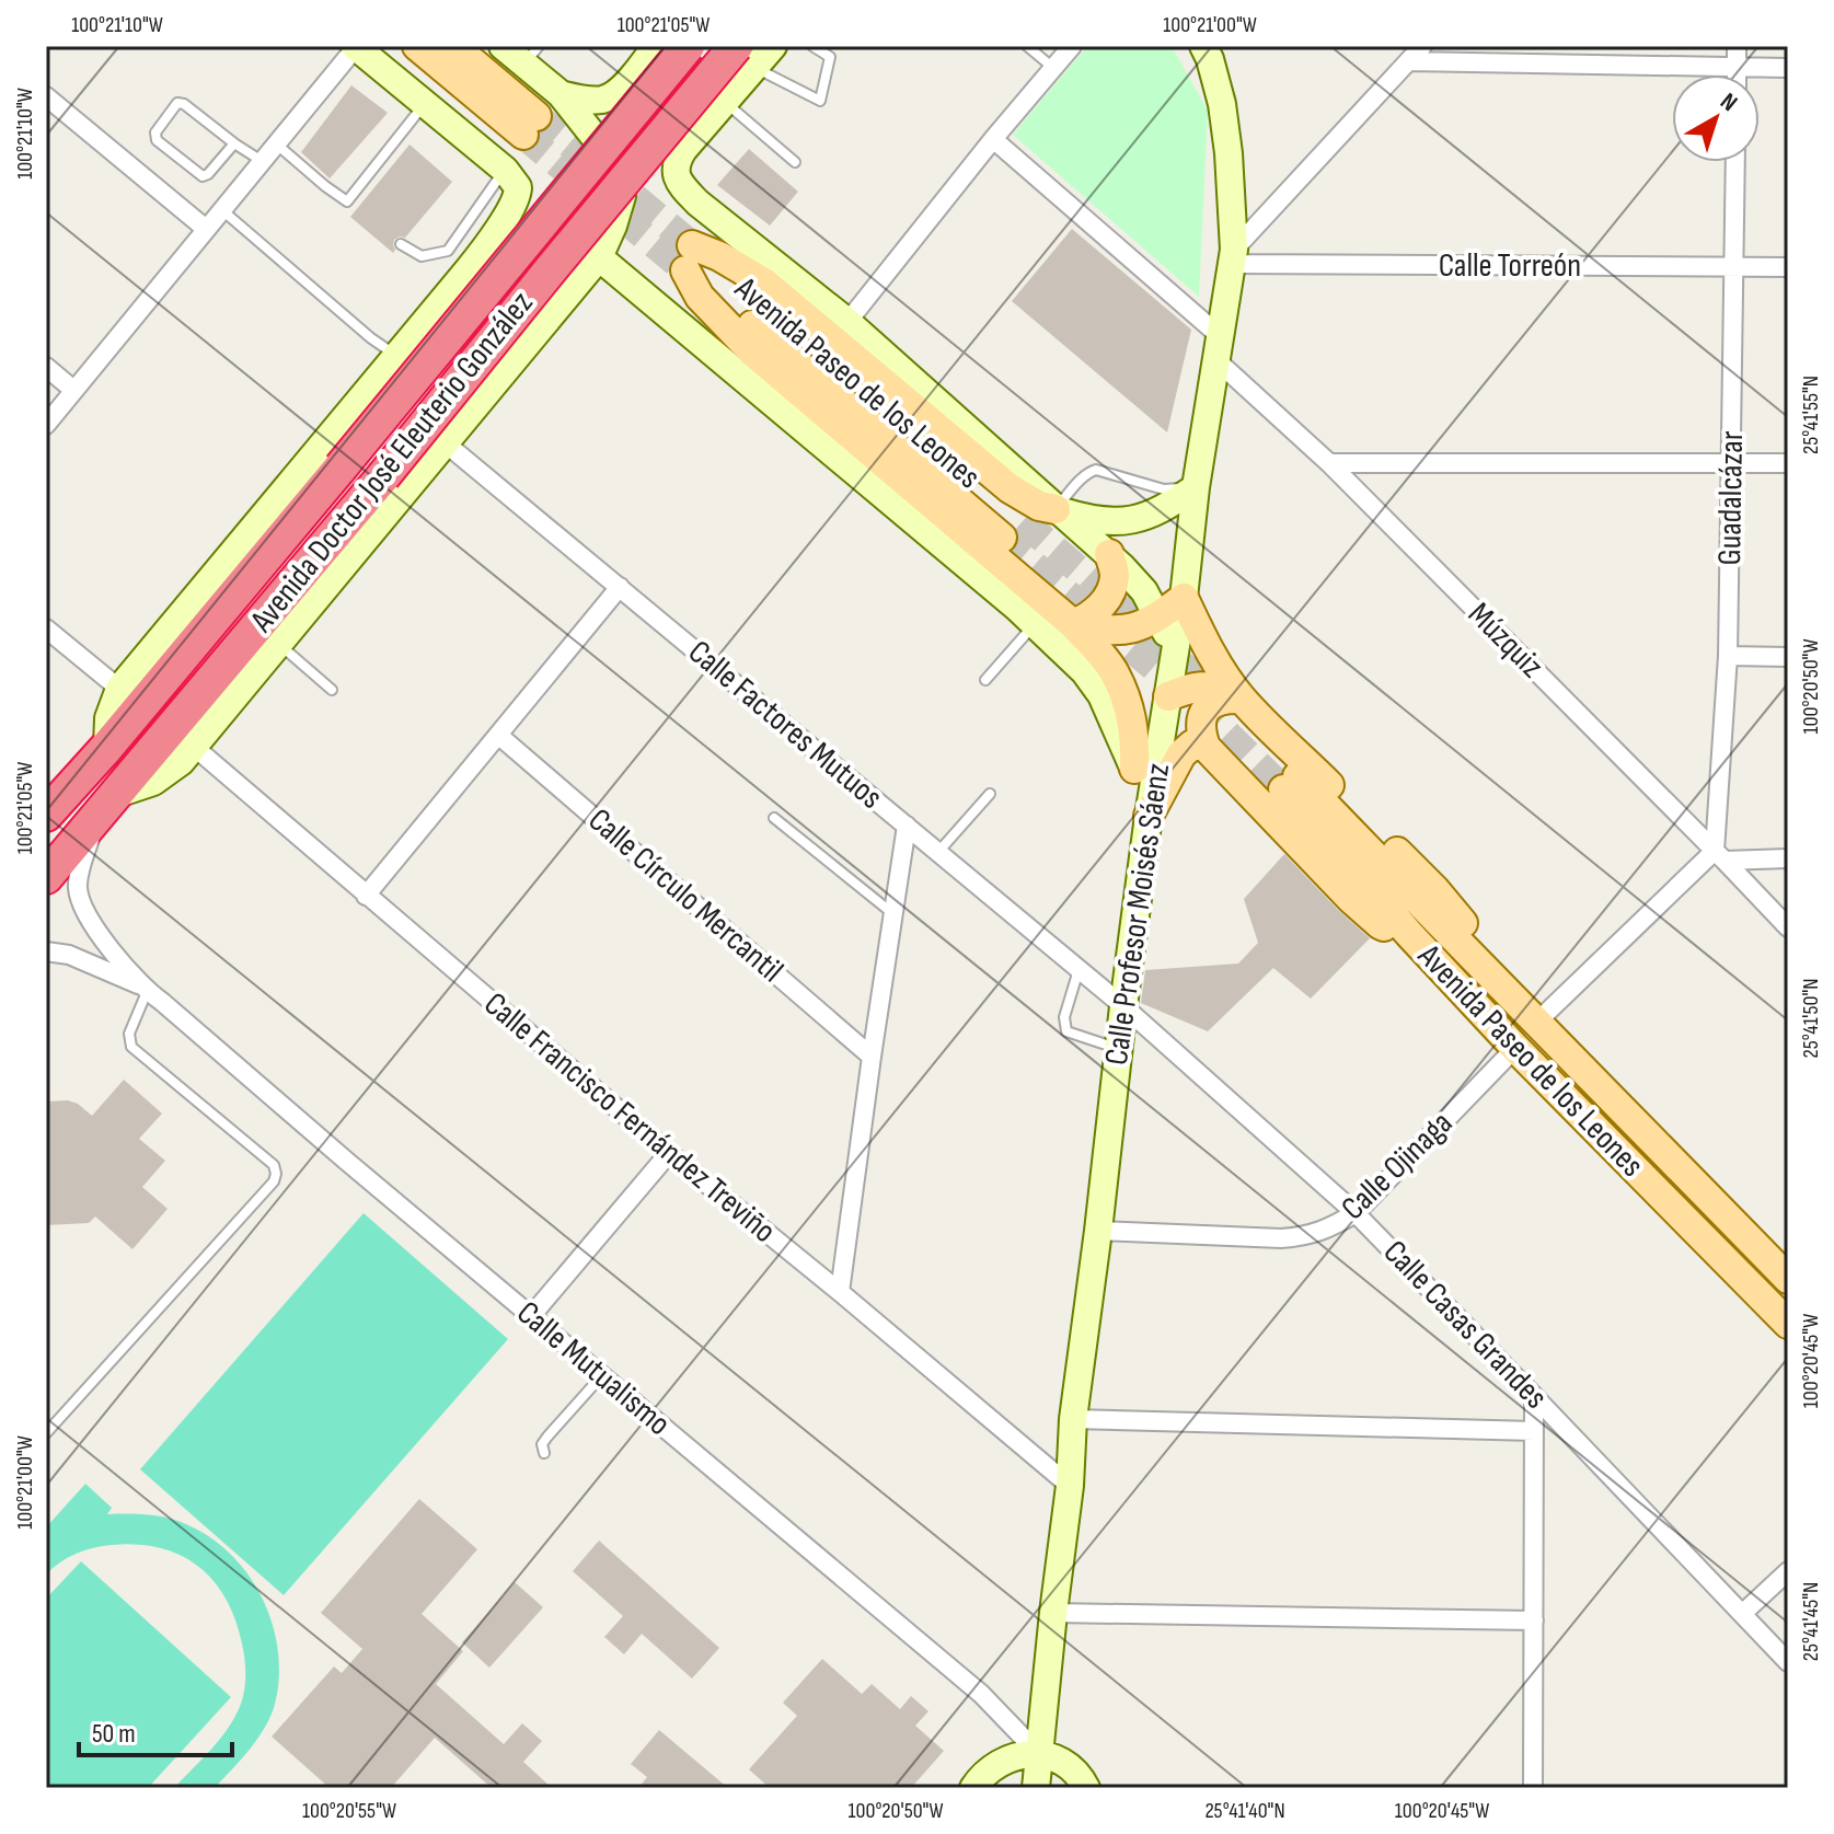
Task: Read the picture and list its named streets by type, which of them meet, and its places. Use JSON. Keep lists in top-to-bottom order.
{
  "streets": {
    "highway": ["Avenida Doctor José Eleuterio González"],
    "main road": ["Avenida Paseo de los Leones"],
    "street": [
      "Calle Torreón",
      "Guadalcázar",
      "Múzquiz",
      "Calle Factores Mutuos",
      "Calle Círculo Mercantil",
      "Calle Profesor Moisés Sáenz",
      "Calle Francisco Fernández Treviño",
      "Calle Ojinaga",
      "Calle Casas Grandes",
      "Calle Mutualismo"
    ]
  },
  "crossings": [
    ["Calle Torreón", "Guadalcázar"],
    ["Calle Torreón", "Calle Profesor Moisés Sáenz"],
    ["Avenida Paseo de los Leones", "Calle Ojinaga"],
    ["Avenida Doctor José Eleuterio González", "Calle Mutualismo"],
    ["Guadalcázar", "Múzquiz"],
    ["Múzquiz", "Calle Profesor Moisés Sáenz"],
    ["Calle Factores Mutuos", "Calle Profesor Moisés Sáenz"],
    ["Calle Factores Mutuos", "Calle Casas Grandes"],
    ["Calle Profesor Moisés Sáenz", "Calle Francisco Fernández Treviño"],
    ["Calle Profesor Moisés Sáenz", "Calle Ojinaga"],
    ["Calle Profesor Moisés Sáenz", "Calle Casas Grandes"],
    ["Calle Profesor Moisés Sáenz", "Calle Mutualismo"],
    ["Calle Ojinaga", "Calle Casas Grandes"]
  ],
  "scale_bar": "50 m",
  "north": "top right",
  "coordinates": [
    "100°21'10\"W",
    "100°21'05\"W",
    "100°21'00\"W",
    "25°41'55\"N",
    "100°20'50\"W",
    "25°41'50\"N",
    "100°20'45\"W",
    "25°41'45\"N",
    "100°20'55\"W",
    "25°41'40\"N"
  ]
}
